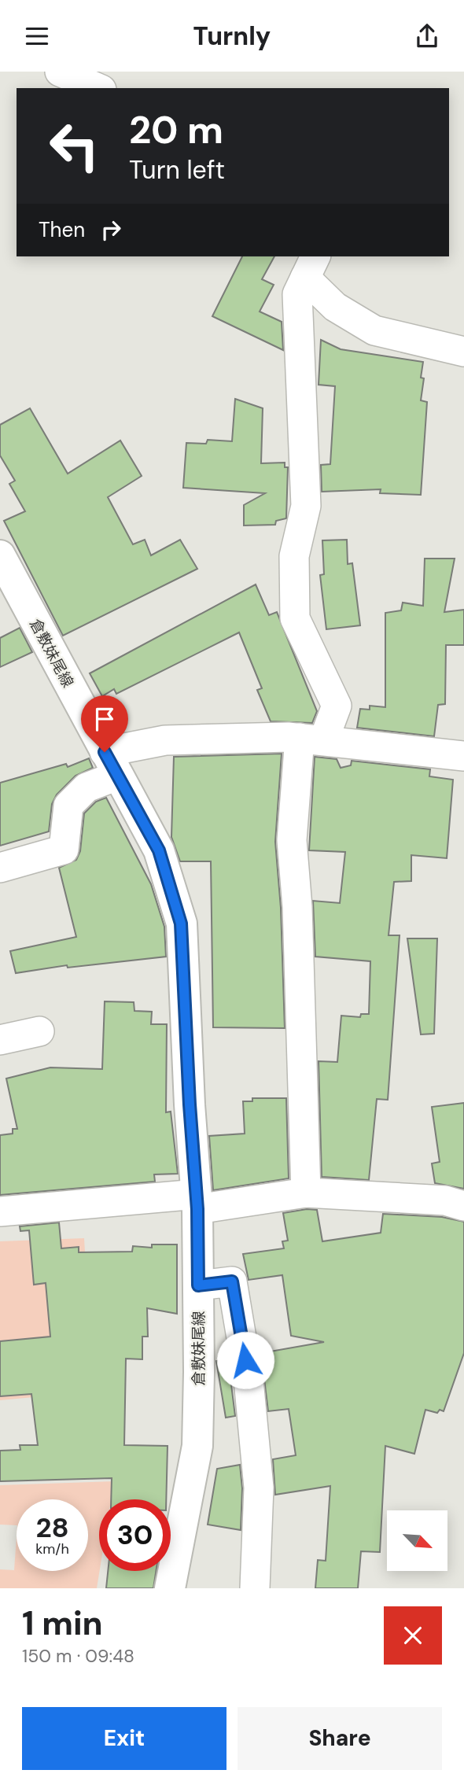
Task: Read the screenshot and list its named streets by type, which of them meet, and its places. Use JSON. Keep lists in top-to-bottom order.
{
  "streets": {
    "main road": ["倉敷妹尾線"]
  },
  "north": "bottom right",
  "page": {
    "header": "Turnly",
    "turn": ["20 m", "Turn left"],
    "then": "Then",
    "speed": "28 km/h",
    "limit": "30",
    "heading": ["1 min", "150 m · 09:48"],
    "buttons": ["Exit", "Share"]
  }
}
